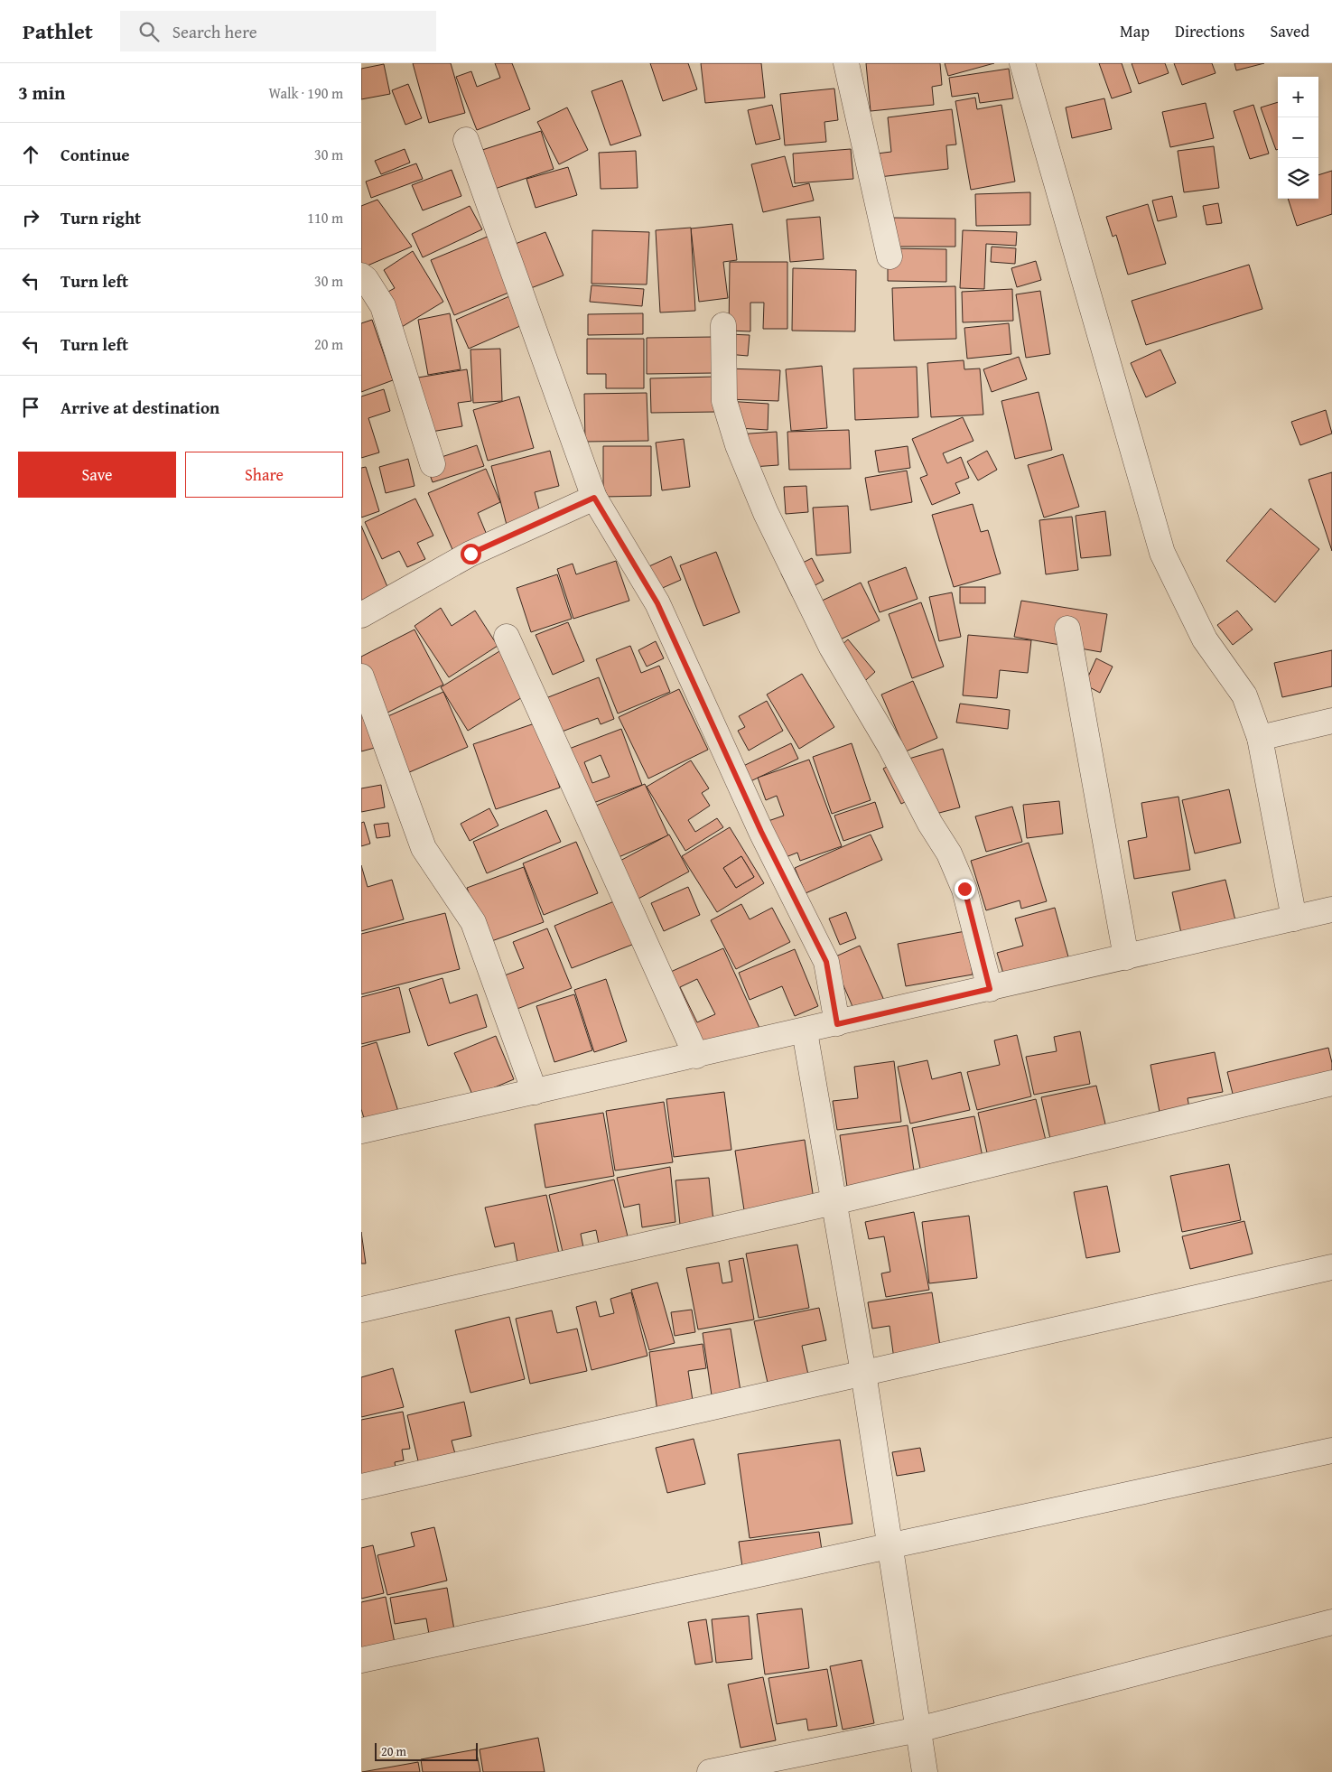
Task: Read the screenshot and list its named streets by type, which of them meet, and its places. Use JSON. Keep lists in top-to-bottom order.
{
  "scale_bar": "20 m",
  "page": {
    "header": "Pathlet",
    "search": "Search here",
    "nav": ["Map", "Directions", "Saved"],
    "heading": ["3 min", "Walk · 190 m"],
    "map_buttons": ["+", "−"],
    "list": [
      ["Continue", "30 m"],
      ["Turn right", "110 m"],
      ["Turn left", "30 m"],
      ["Turn left", "20 m"],
      "Arrive at destination"
    ],
    "buttons": ["Save", "Share"],
    "scale": "20 m"
  }
}
